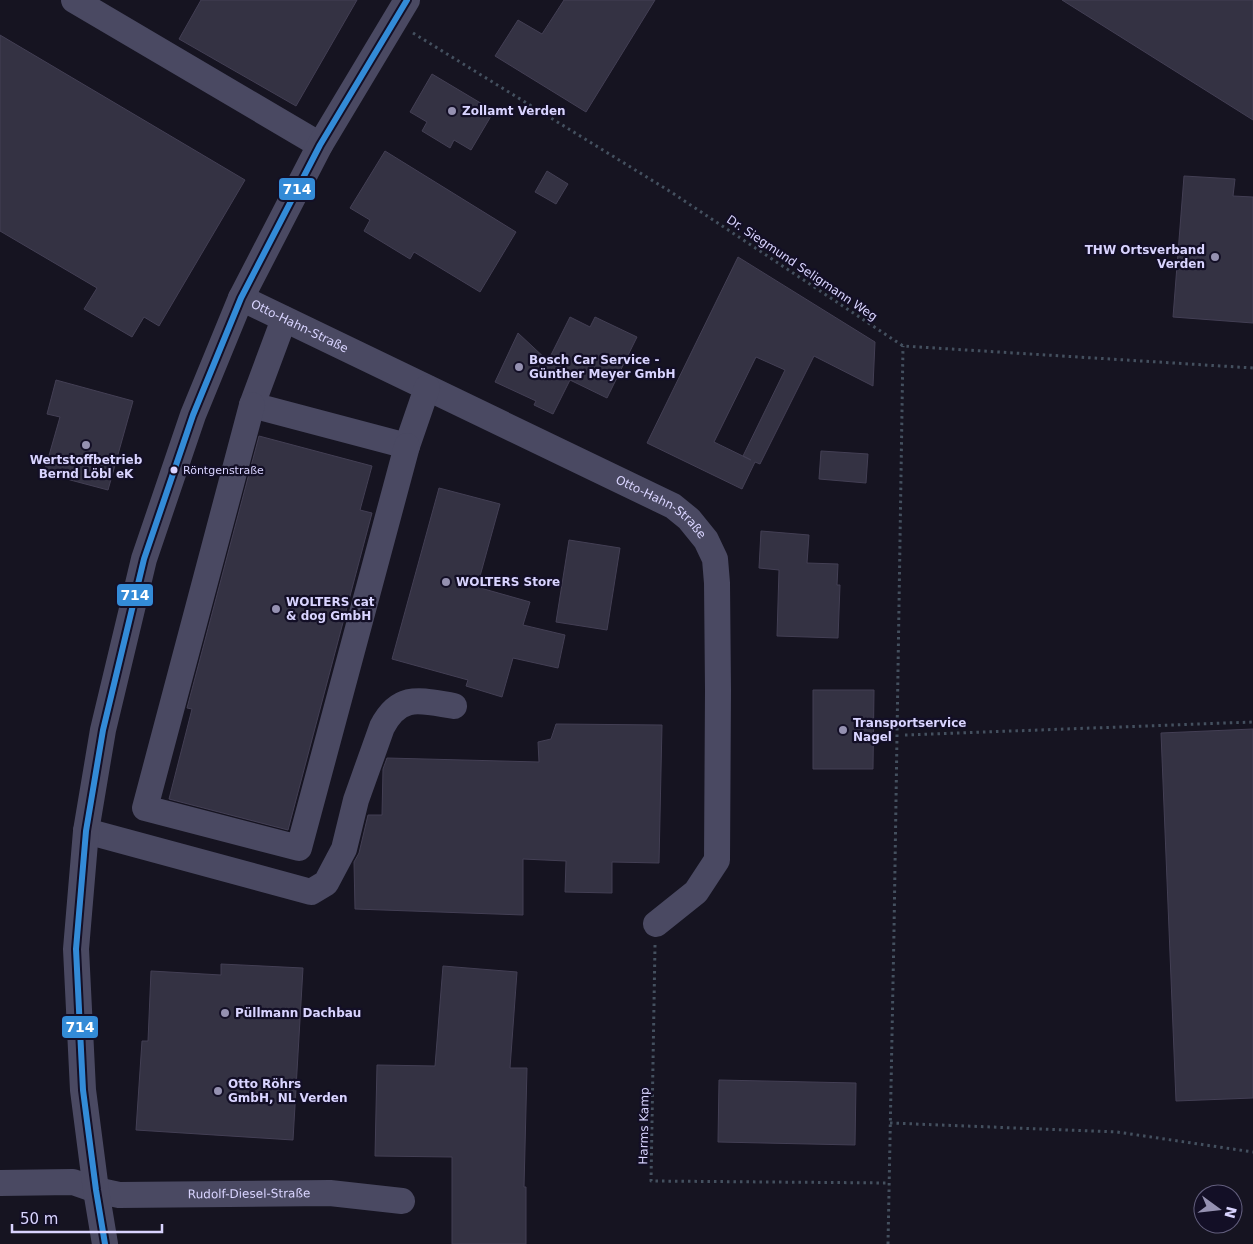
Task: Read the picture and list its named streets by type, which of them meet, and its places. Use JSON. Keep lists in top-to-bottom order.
{
  "streets": {
    "street": ["Otto-Hahn-Straße", "Rudolf-Diesel-Straße"],
    "path": ["Dr. Siegmund Seligmann Weg", "Harms Kamp"]
  },
  "crossings": [
    ["Otto-Hahn-Straße", "Harms Kamp"]
  ],
  "places": [
    "Zollamt Verden",
    "THW Ortsverband Verden",
    "Bosch Car Service - Günther Meyer GmbH",
    "Wertstoffbetrieb Bernd Löbl eK",
    "Röntgenstraße",
    "WOLTERS Store",
    "WOLTERS cat & dog GmbH",
    "Transportservice Nagel",
    "Püllmann Dachbau",
    "Otto Röhrs GmbH, NL Verden"
  ],
  "lines": ["transit line 714"],
  "scale_bar": "50 m",
  "north": "right"
}
